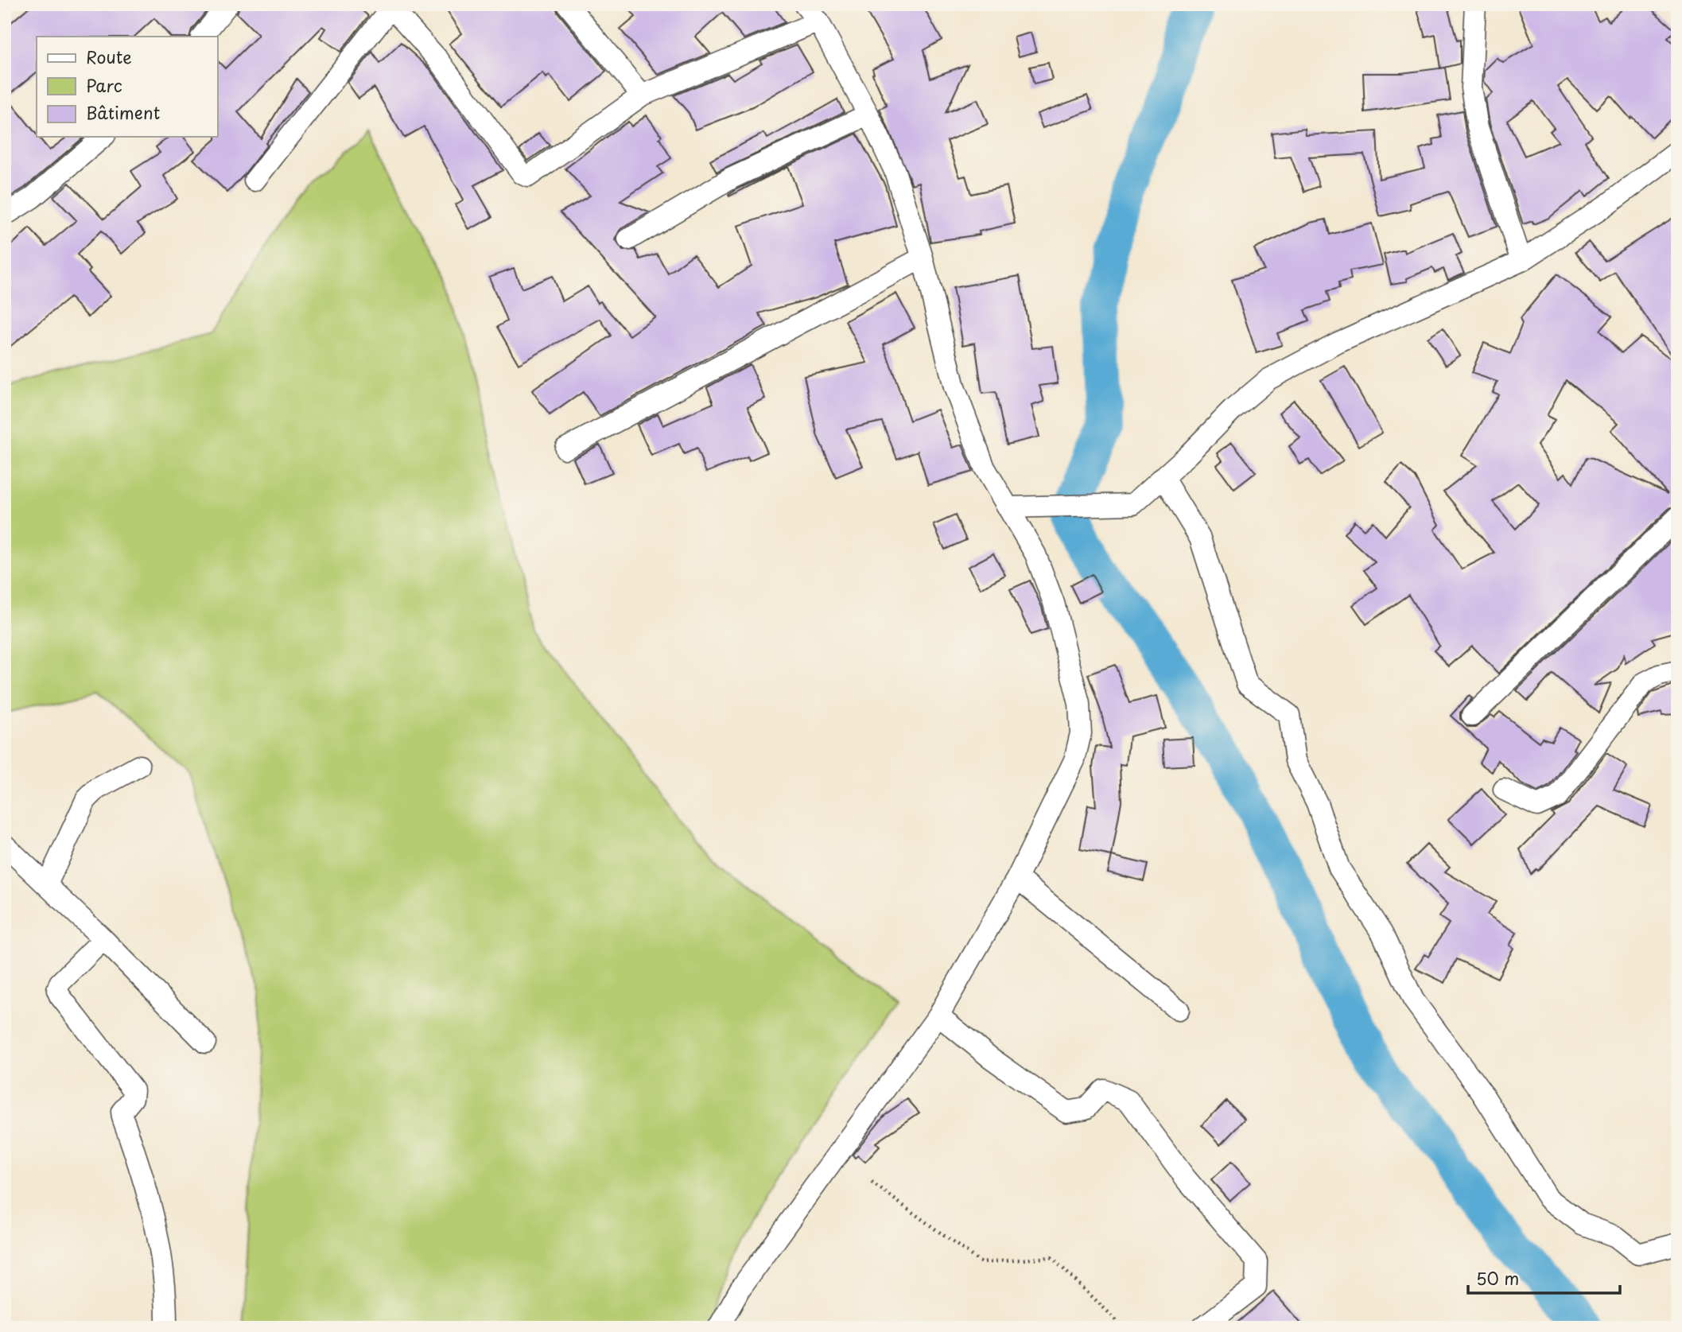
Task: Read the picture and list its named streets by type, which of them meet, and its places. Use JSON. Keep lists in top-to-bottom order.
{
  "legend": ["Route", "Parc", "Bâtiment"],
  "scale_bar": "50 m"
}
